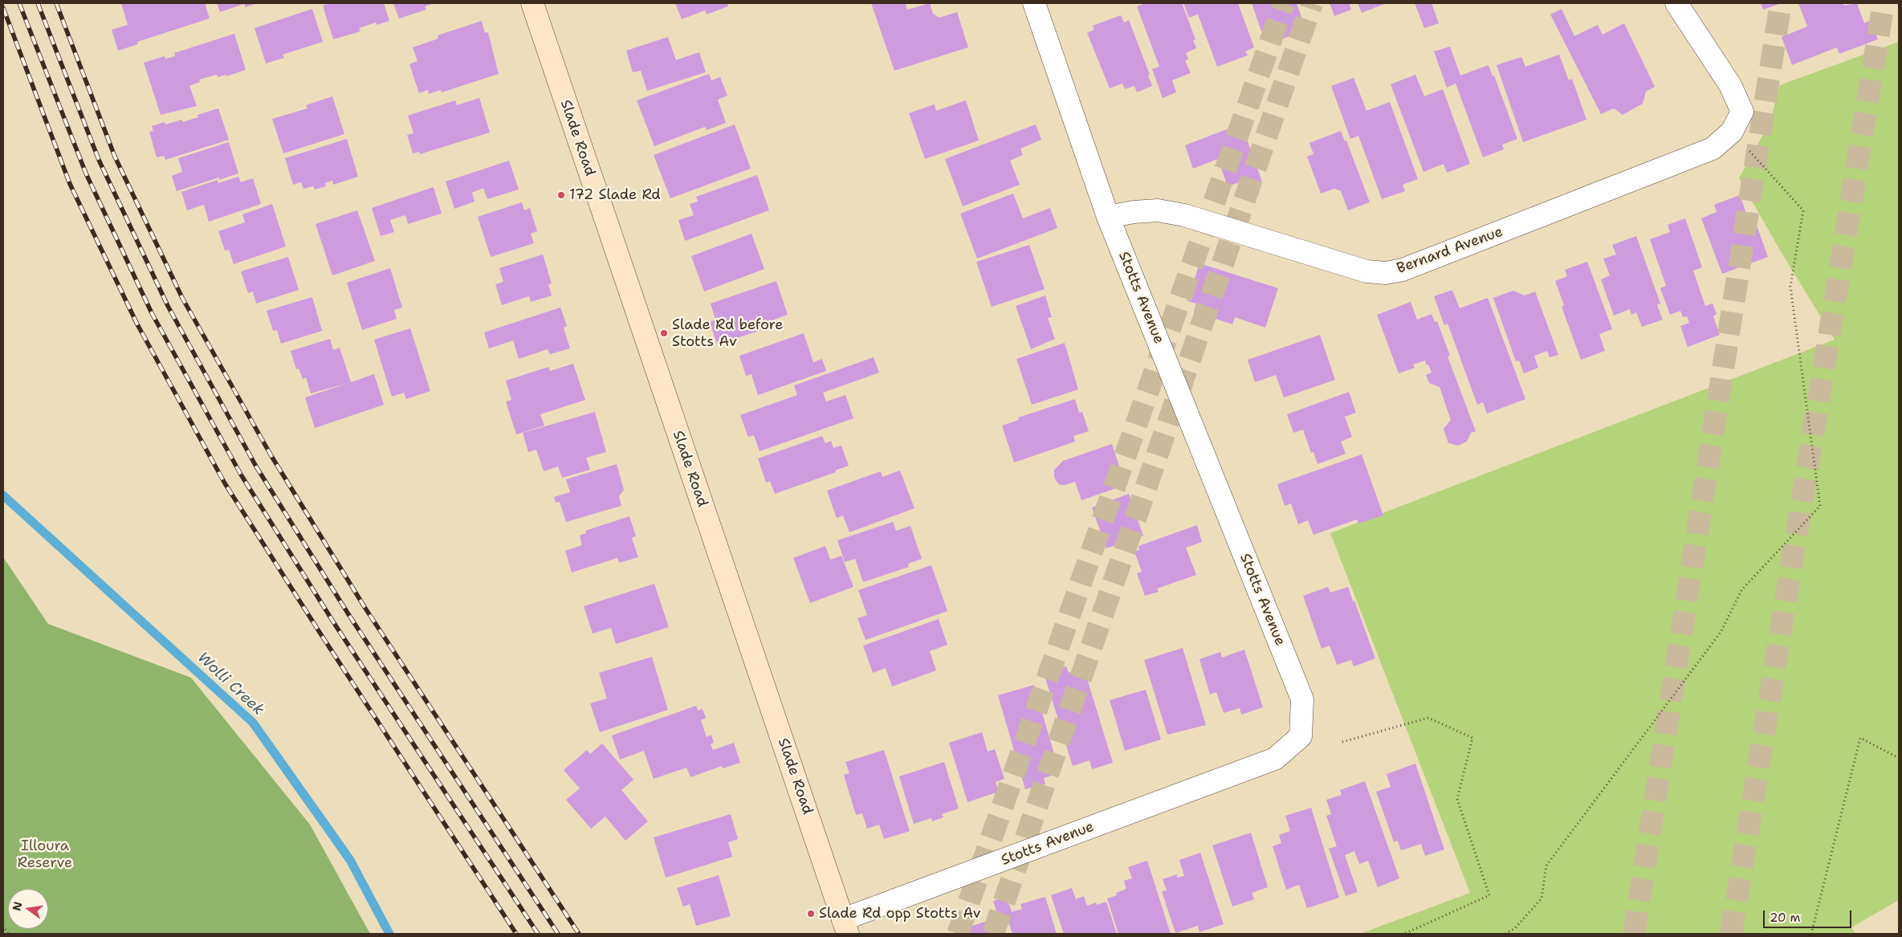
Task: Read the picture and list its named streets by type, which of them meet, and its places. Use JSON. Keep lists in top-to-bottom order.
{
  "streets": {
    "main road": ["Slade Road"],
    "street": ["Bernard Avenue", "Stotts Avenue"]
  },
  "crossings": [
    ["Slade Road", "Stotts Avenue"],
    ["Bernard Avenue", "Stotts Avenue"]
  ],
  "water": ["Wolli Creek"],
  "parks": ["Illoura Reserve"],
  "places": ["172 Slade Rd", "Slade Rd before Stotts Av", "Slade Rd opp Stotts Av"],
  "scale_bar": "20 m",
  "north": "left"
}
